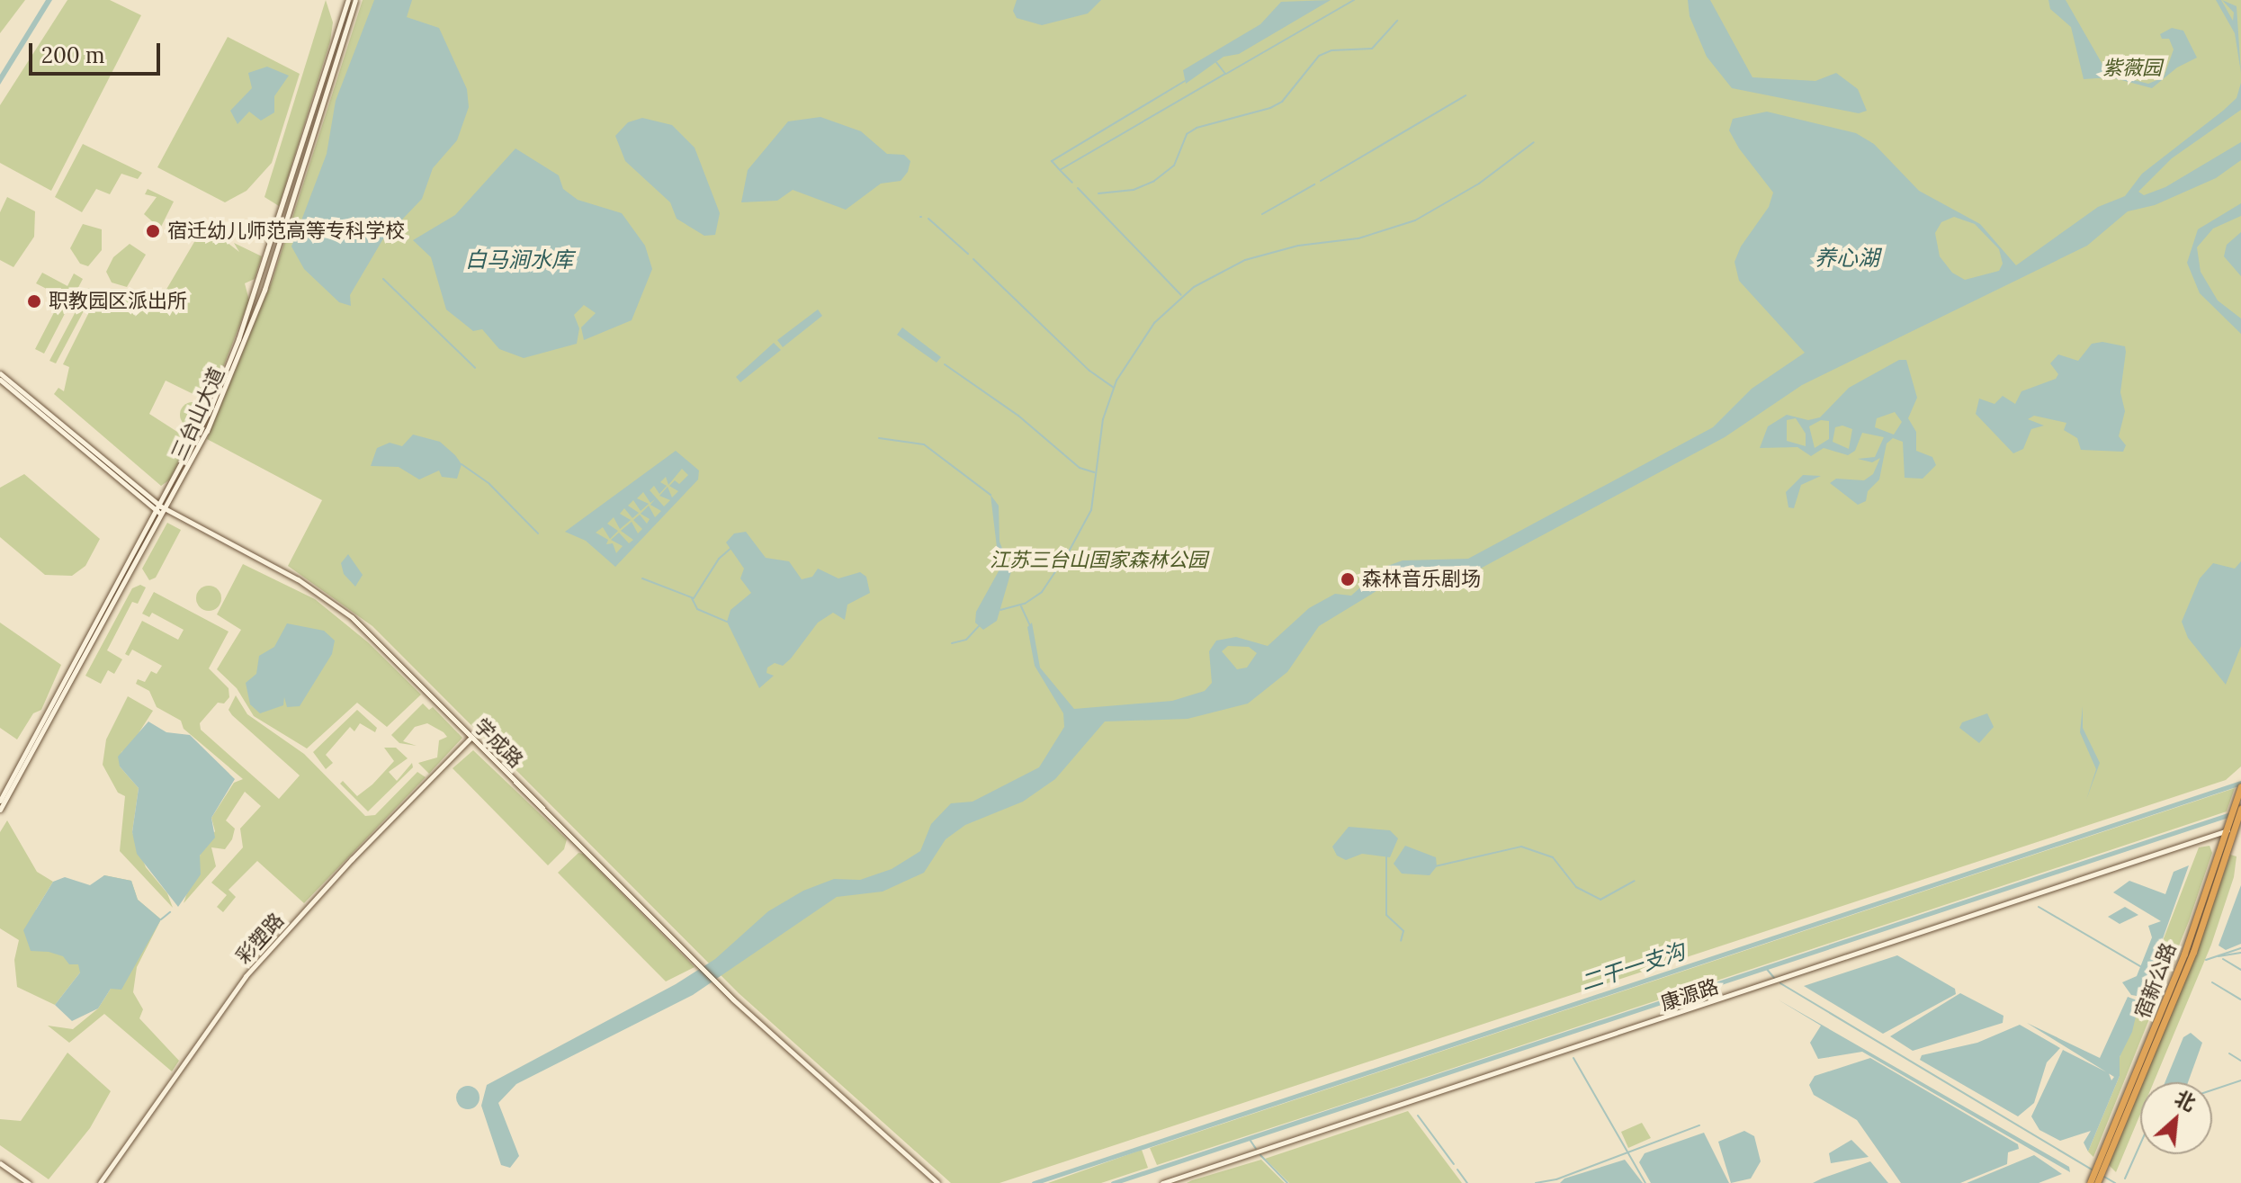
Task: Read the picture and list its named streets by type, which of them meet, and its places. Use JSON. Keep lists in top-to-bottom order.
{
  "streets": {
    "highway": ["宿新公路"],
    "street": [
      "三台山大道",
      "学成路",
      "彩塑路",
      "康源路"
    ]
  },
  "crossings": [
    ["三台山大道", "学成路"],
    ["学成路", "彩塑路"],
    ["宿新公路", "康源路"]
  ],
  "water": ["养心湖", "白马涧水库", "二干一支沟"],
  "parks": ["紫薇园", "江苏三台山国家森林公园"],
  "places": ["宿迁幼儿师范高等专科学校", "职教园区派出所", "森林音乐剧场"],
  "scale_bar": "200 m",
  "north": "top right"
}
